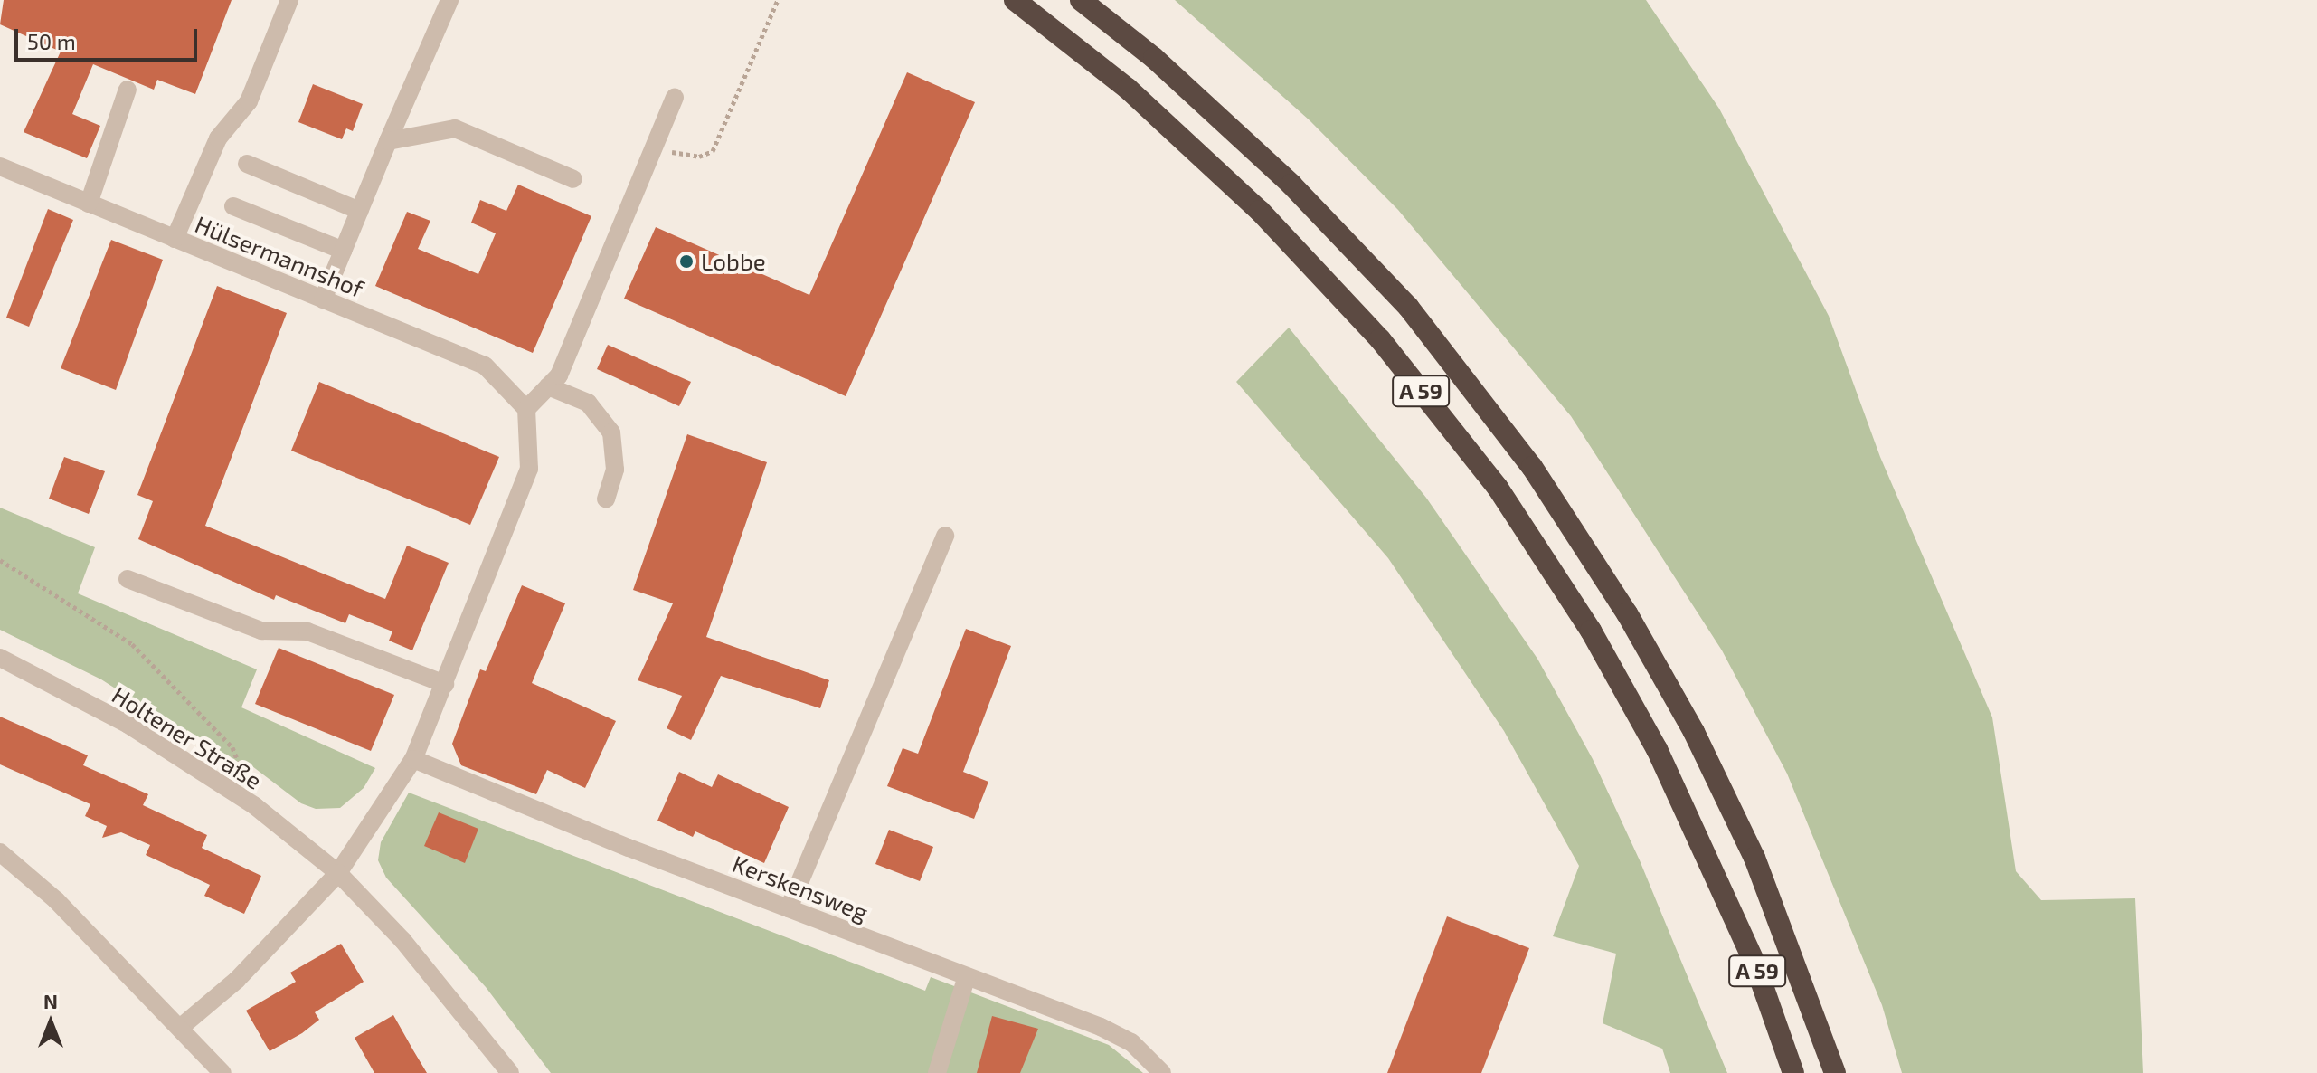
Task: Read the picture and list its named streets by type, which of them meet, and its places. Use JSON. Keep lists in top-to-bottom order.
{
  "streets": {
    "highway": ["A 59"],
    "street": ["Hülsermannshof", "Holtener Straße", "Kerskensweg"]
  },
  "places": ["Lobbe"],
  "scale_bar": "50 m",
  "north": "top"
}
